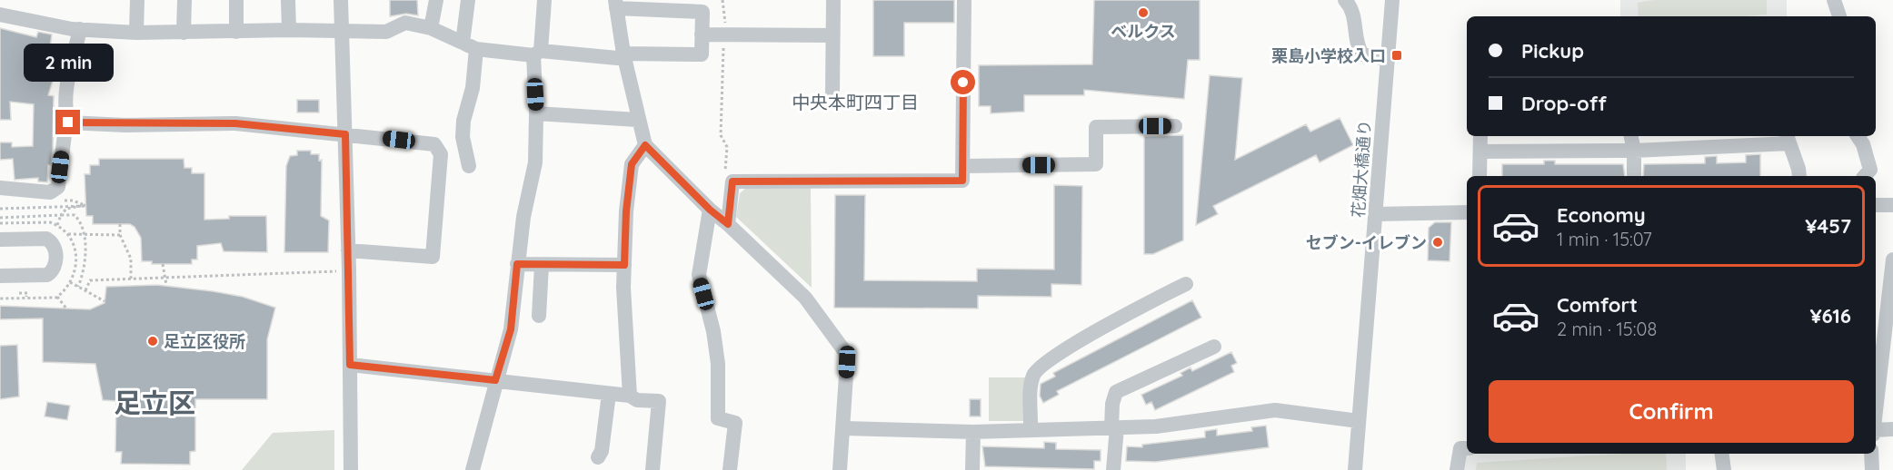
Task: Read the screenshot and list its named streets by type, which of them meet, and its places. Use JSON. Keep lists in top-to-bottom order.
{
  "streets": {
    "street": ["花畑大橋通り"]
  },
  "districts": ["中央本町四丁目", "足立区"],
  "places": {
    "other": ["ベルクス", "セブン-イレブン", "足立区役所"],
    "transit": ["栗島小学校入口"]
  },
  "page": {
    "banner": ["Pickup", "Drop-off"],
    "bubble": "2 min",
    "list": [
      {
        "name": "Economy",
        "note": "1 min · 15:07",
        "value": "¥457"
      },
      {
        "name": "Comfort",
        "note": "2 min · 15:08",
        "value": "¥616"
      }
    ],
    "buttons": "Confirm"
  }
}
